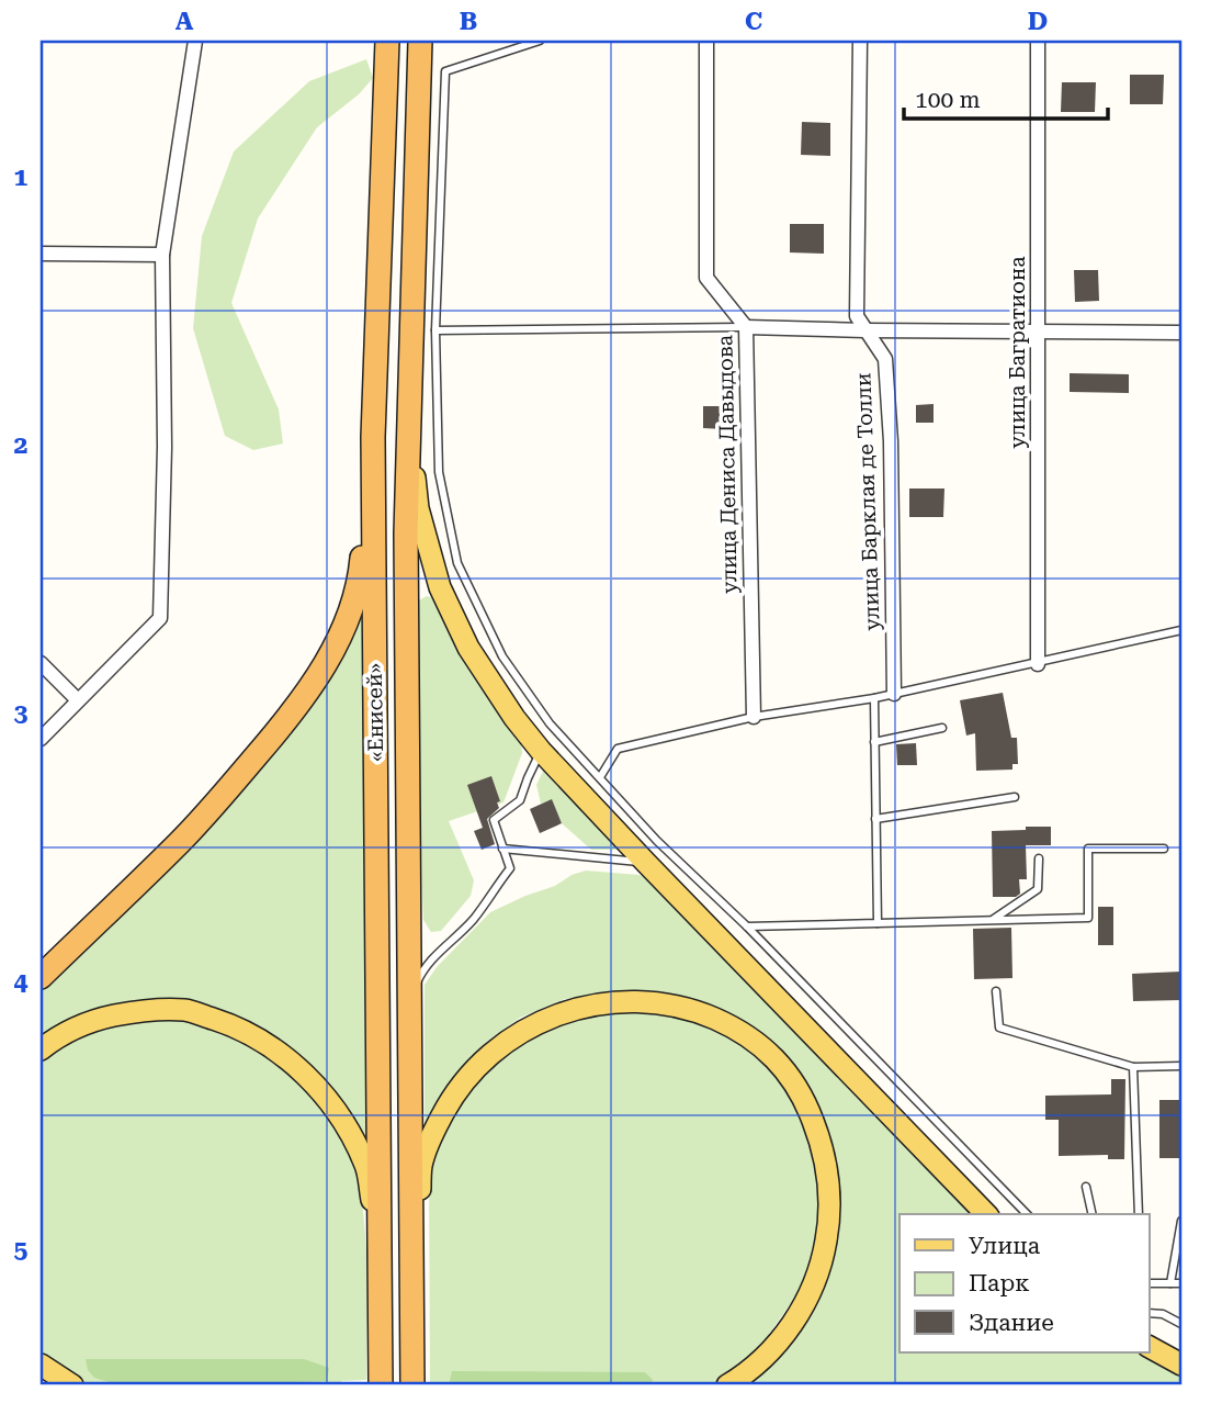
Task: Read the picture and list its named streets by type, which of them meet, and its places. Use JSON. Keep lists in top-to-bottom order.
{
  "streets": {
    "highway": ["«Енисей»"],
    "street": ["улица Багратиона", "улица Дениса Давыдова", "улица Барклая де Толли"]
  },
  "legend": ["Улица", "Парк", "Здание"],
  "scale_bar": "100 m",
  "grid": {
    "columns": [
      "A",
      "B",
      "C",
      "D"
    ],
    "rows": [
      "1",
      "2",
      "3",
      "4",
      "5"
    ]
  }
}
